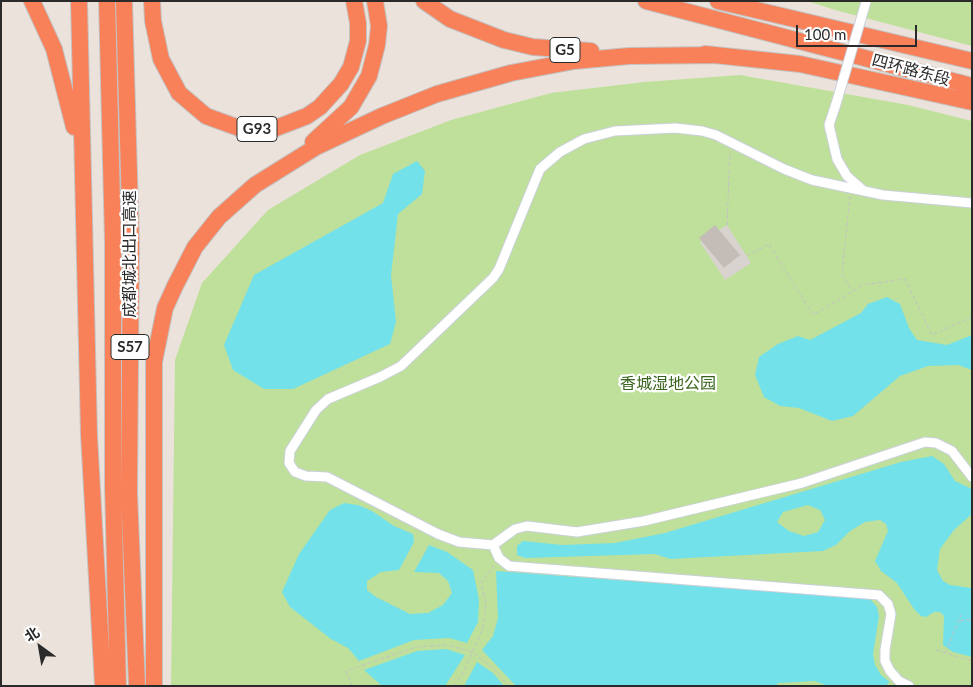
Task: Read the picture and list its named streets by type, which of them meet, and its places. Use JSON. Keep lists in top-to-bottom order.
{
  "streets": {
    "highway": [
      "G5",
      "四环路东段",
      "G93",
      "成都城北出口高速",
      "S57"
    ]
  },
  "parks": ["香城湿地公园"],
  "scale_bar": "100 m",
  "north": "top left"
}
